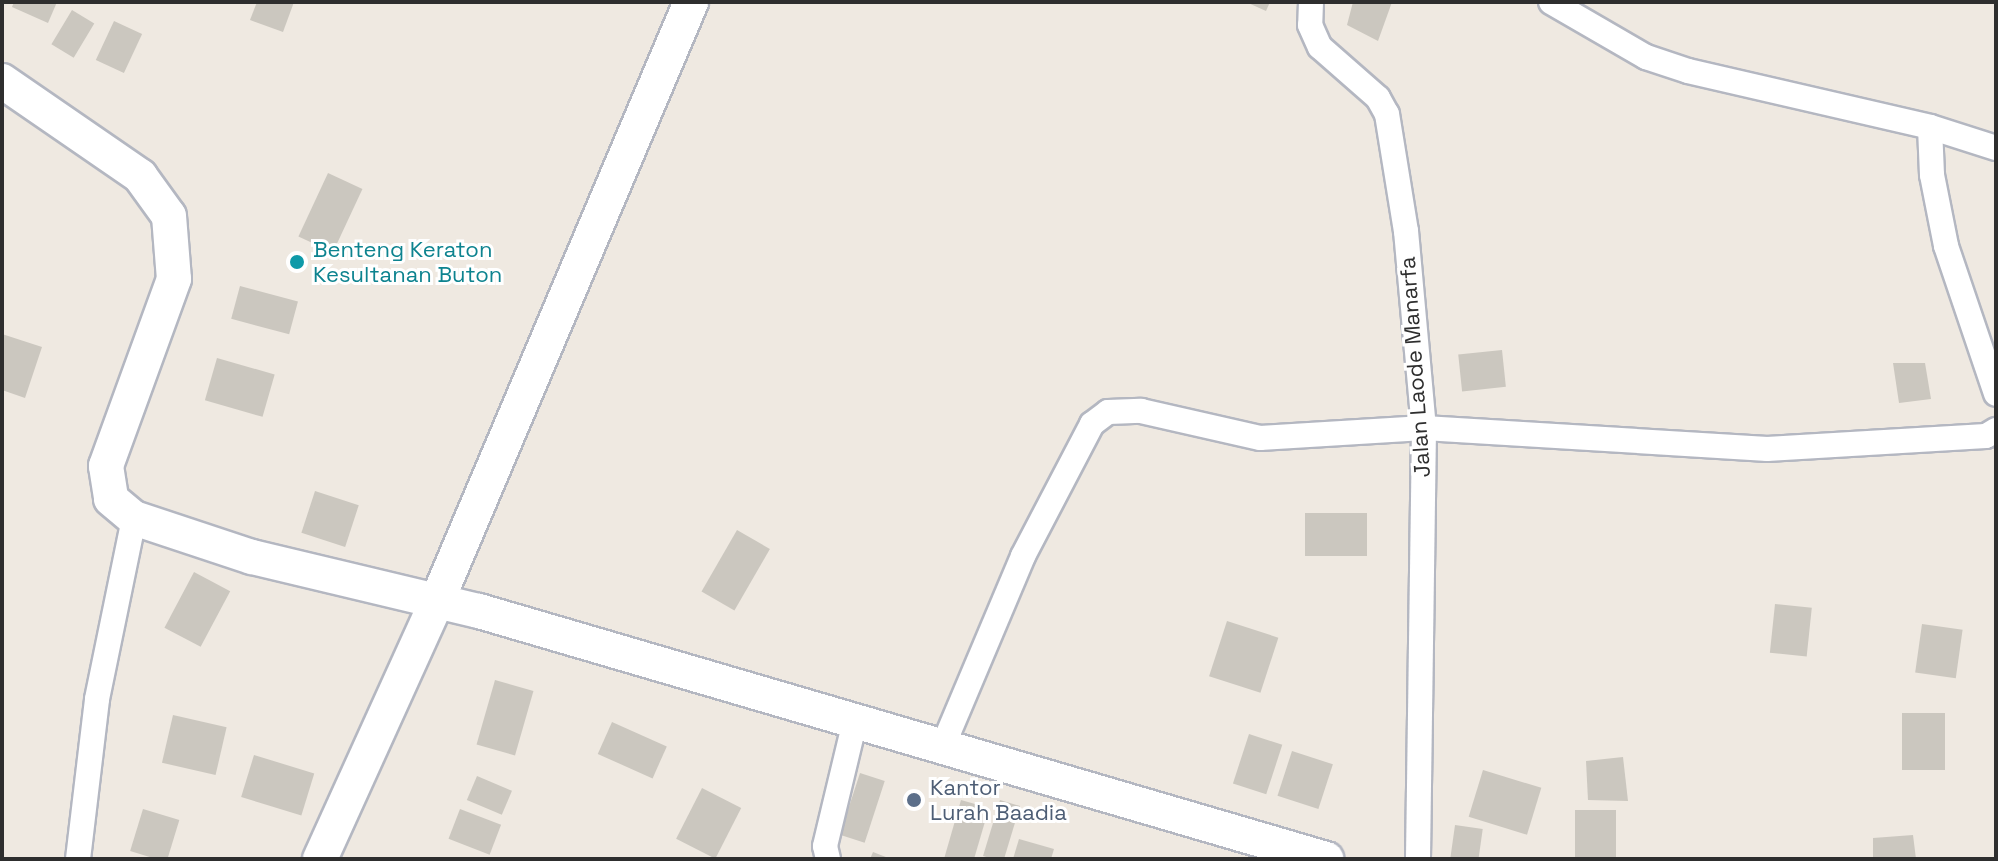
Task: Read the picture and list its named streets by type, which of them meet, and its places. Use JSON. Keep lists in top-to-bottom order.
{
  "streets": {
    "street": ["Jalan Laode Manarfa"]
  },
  "places": ["Benteng Keraton Kesultanan Buton", "Kantor Lurah Baadia"]
}
